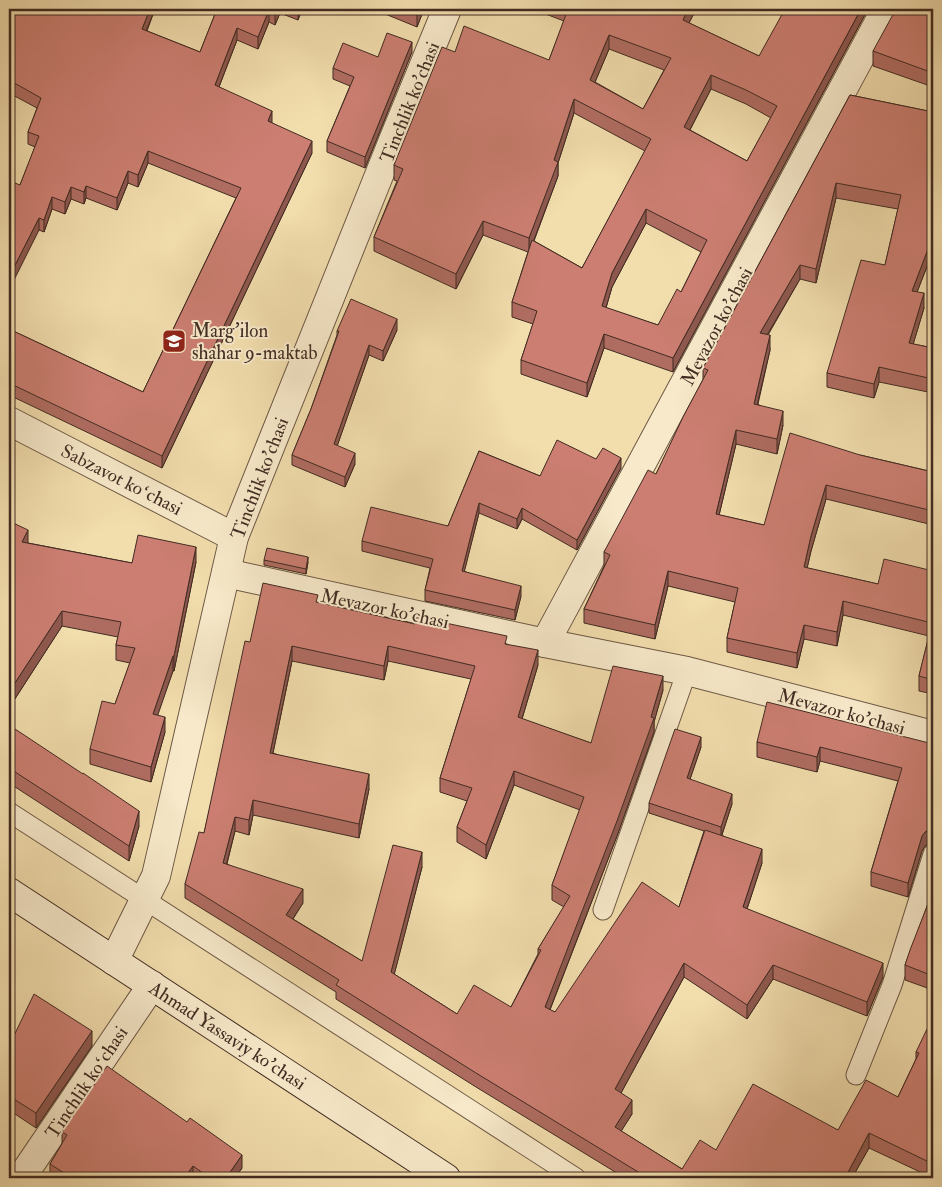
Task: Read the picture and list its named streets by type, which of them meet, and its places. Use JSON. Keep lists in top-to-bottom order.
{
  "streets": {
    "street": [
      "Tinchlik ko'chasi",
      "Mevazor ko'chasi",
      "Sabzavot koʻchasi",
      "Ahmad Yassaviy ko'chasi",
      "Tinchlik koʻchasi"
    ]
  },
  "crossings": [
    ["Tinchlik ko'chasi", "Mevazor ko'chasi"],
    ["Tinchlik ko'chasi", "Sabzavot koʻchasi"],
    ["Tinchlik ko'chasi", "Ahmad Yassaviy ko'chasi"],
    ["Ahmad Yassaviy ko'chasi", "Tinchlik koʻchasi"]
  ],
  "places": {
    "school or university": ["Marg'ilon shahar 9-maktab"]
  }
}
